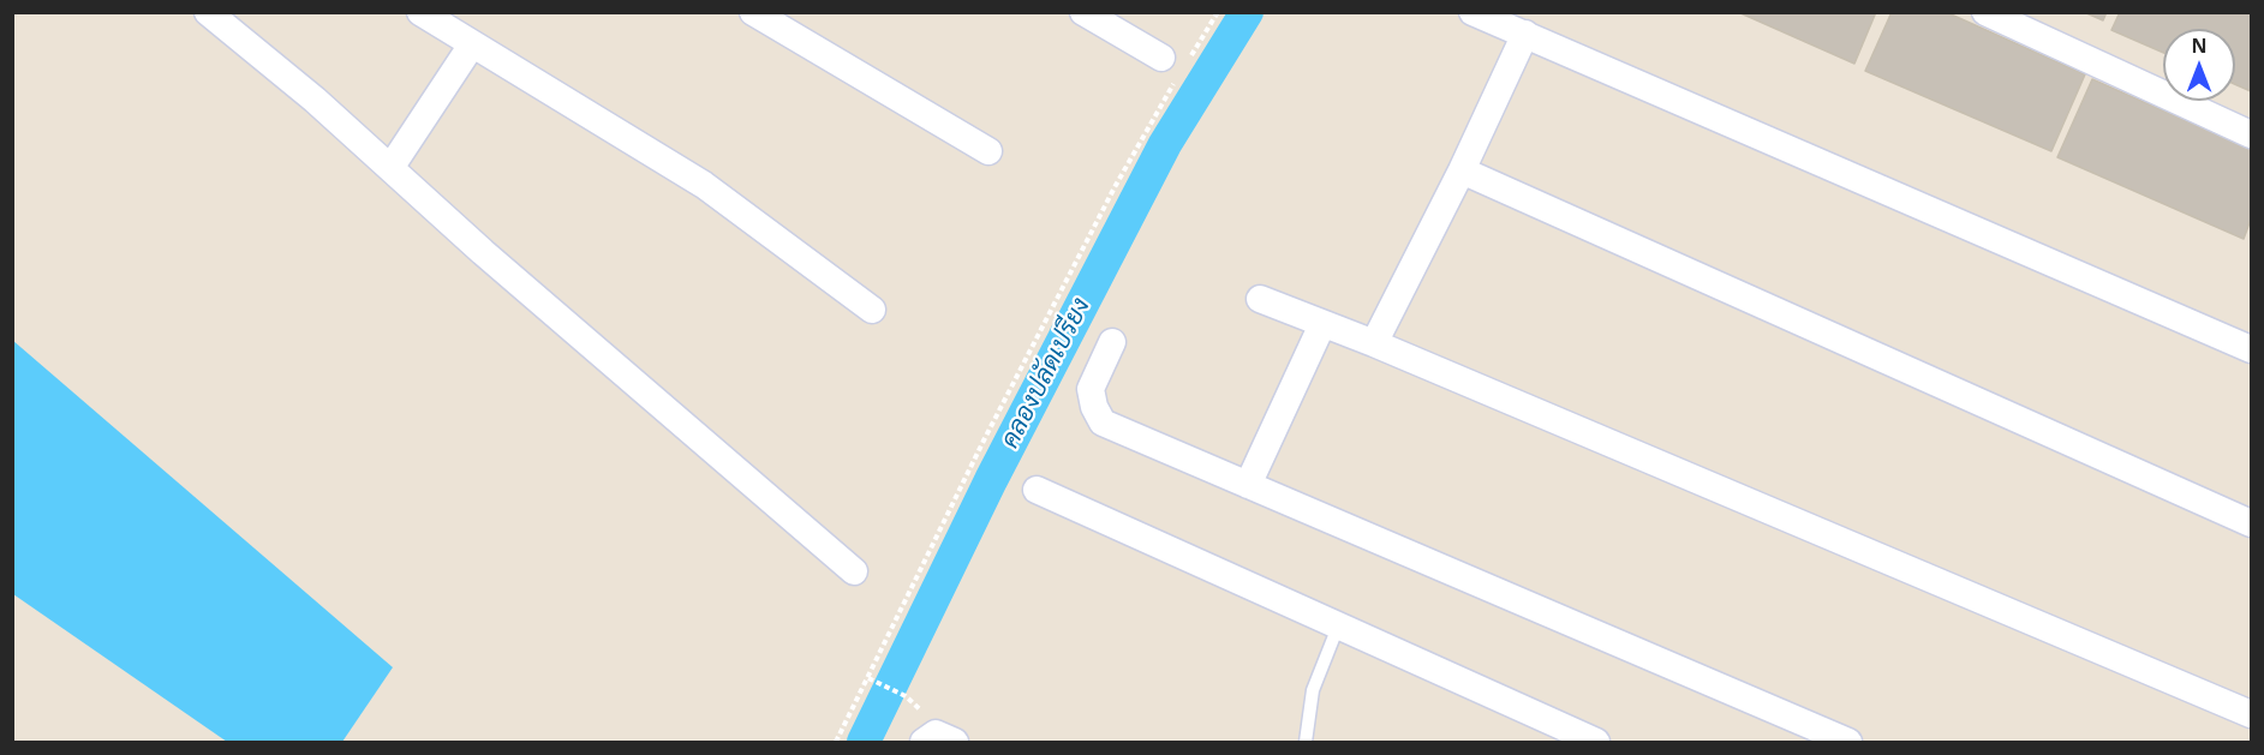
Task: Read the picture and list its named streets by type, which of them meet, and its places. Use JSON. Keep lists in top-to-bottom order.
{
  "water": ["คลองปลัดเปรียง"],
  "north": "top"
}
